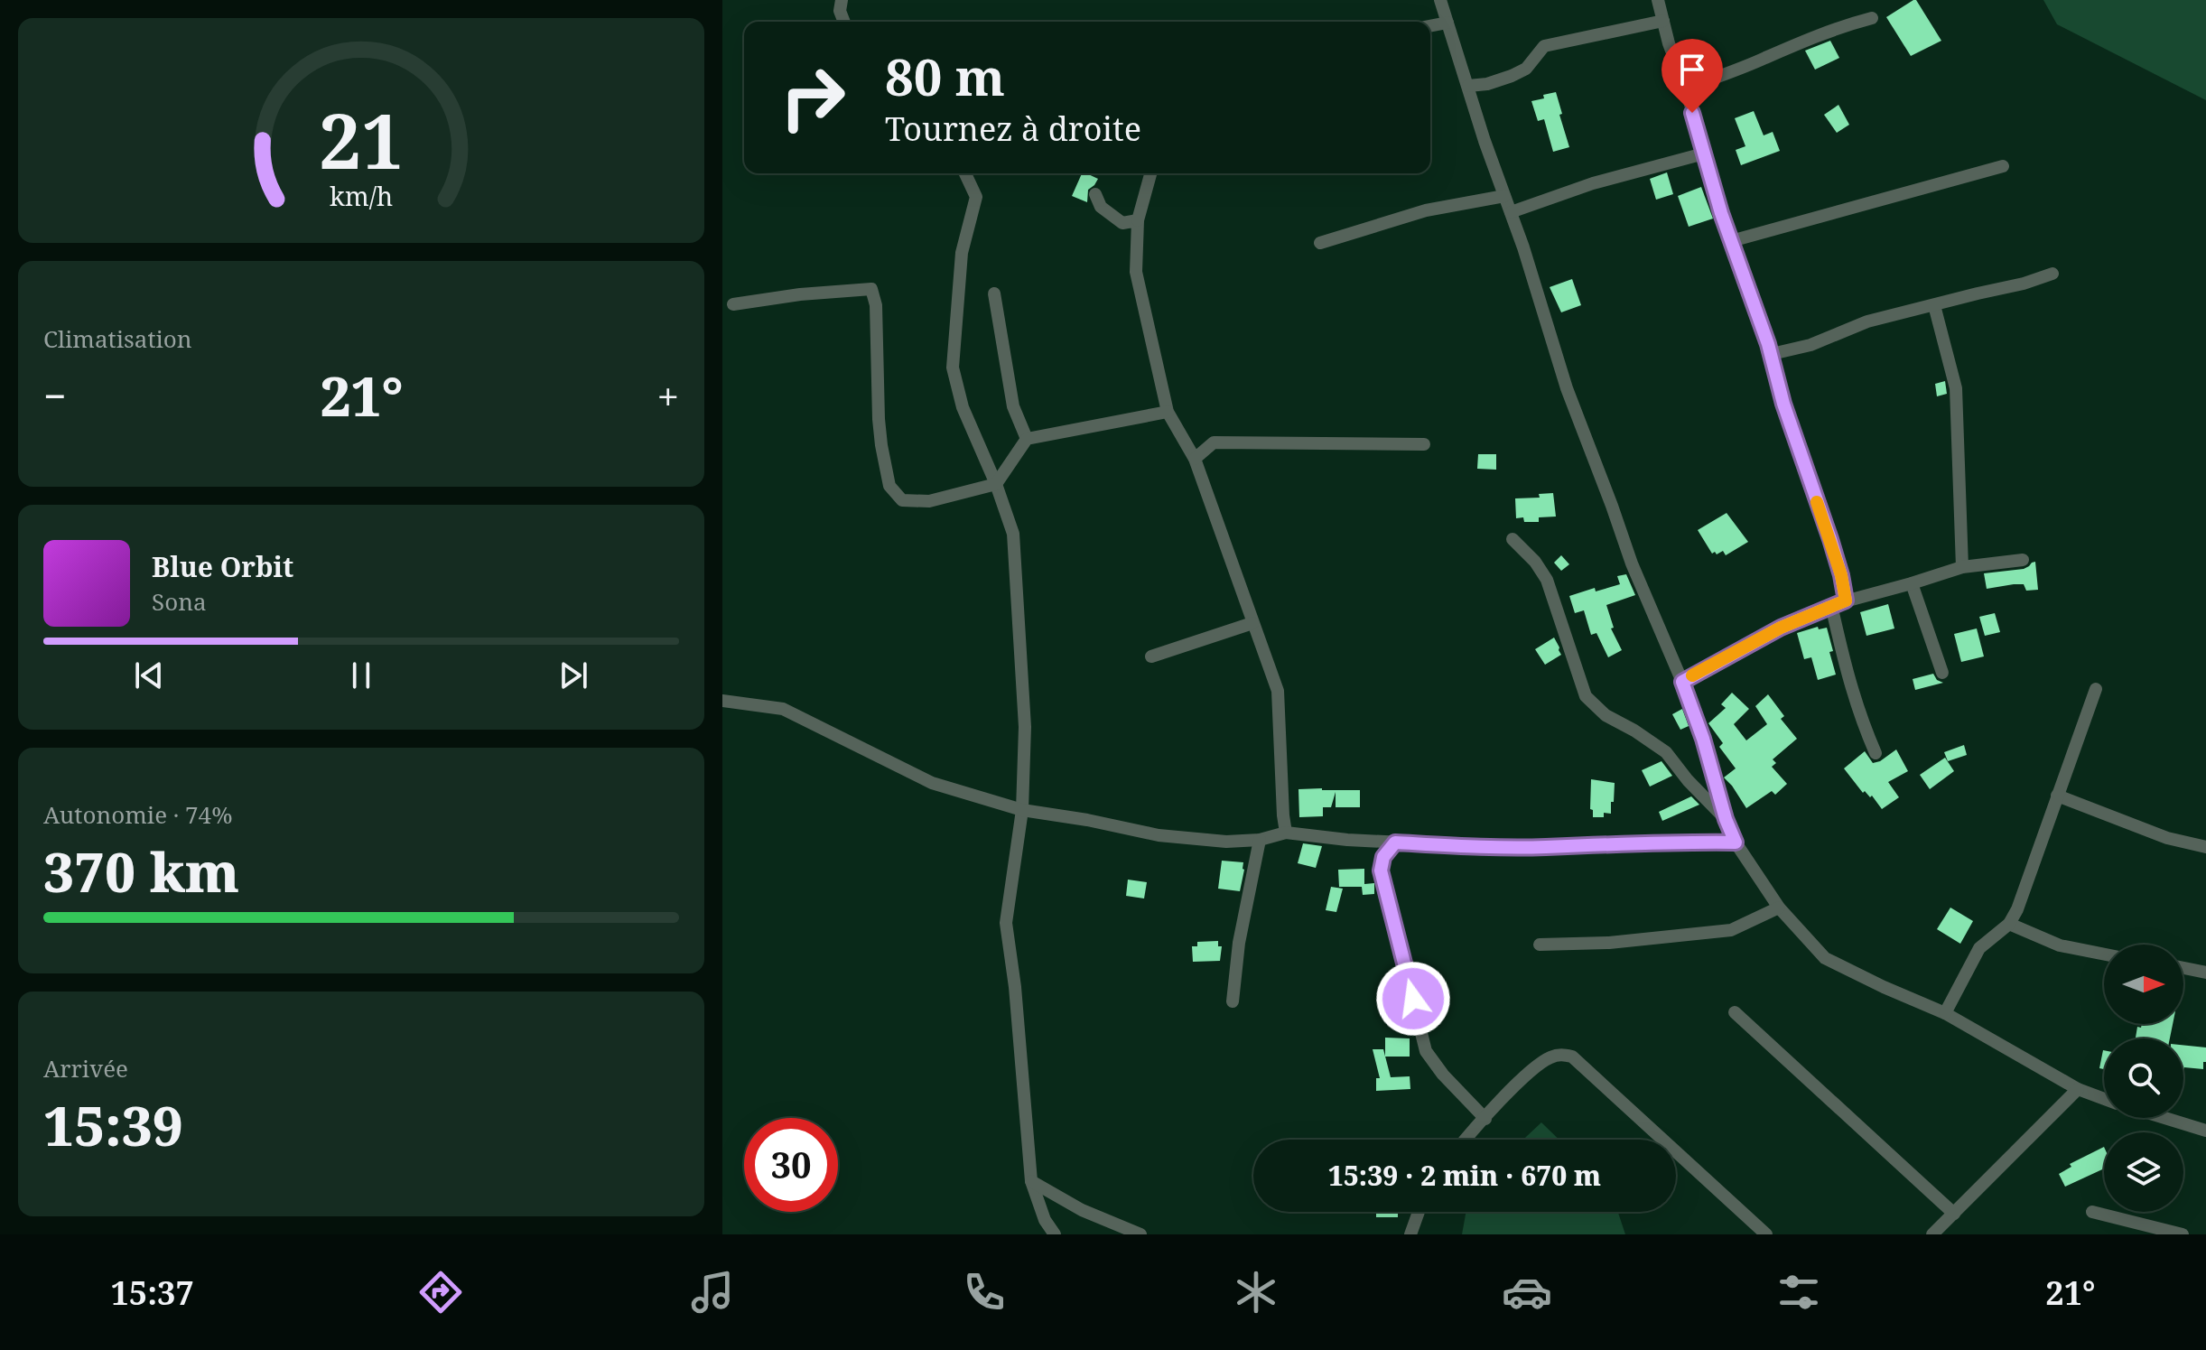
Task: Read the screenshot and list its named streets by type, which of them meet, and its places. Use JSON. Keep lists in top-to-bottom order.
{
  "north": "right",
  "page": {
    "turn": ["80 m", "Tournez à droite"],
    "tile": [
      "Climatisation",
      ["Autonomie · 74%", "370 km"],
      ["Arrivée", "15:39"]
    ],
    "heat": ["−", "21°", "+"],
    "song": ["Blue Orbit", "Sona"],
    "limit": "30",
    "trip": "15:39 · 2 min · 670 m",
    "tabs": ["15:37", "21°"],
    "gauge": ["21", "km/h"]
  }
}
